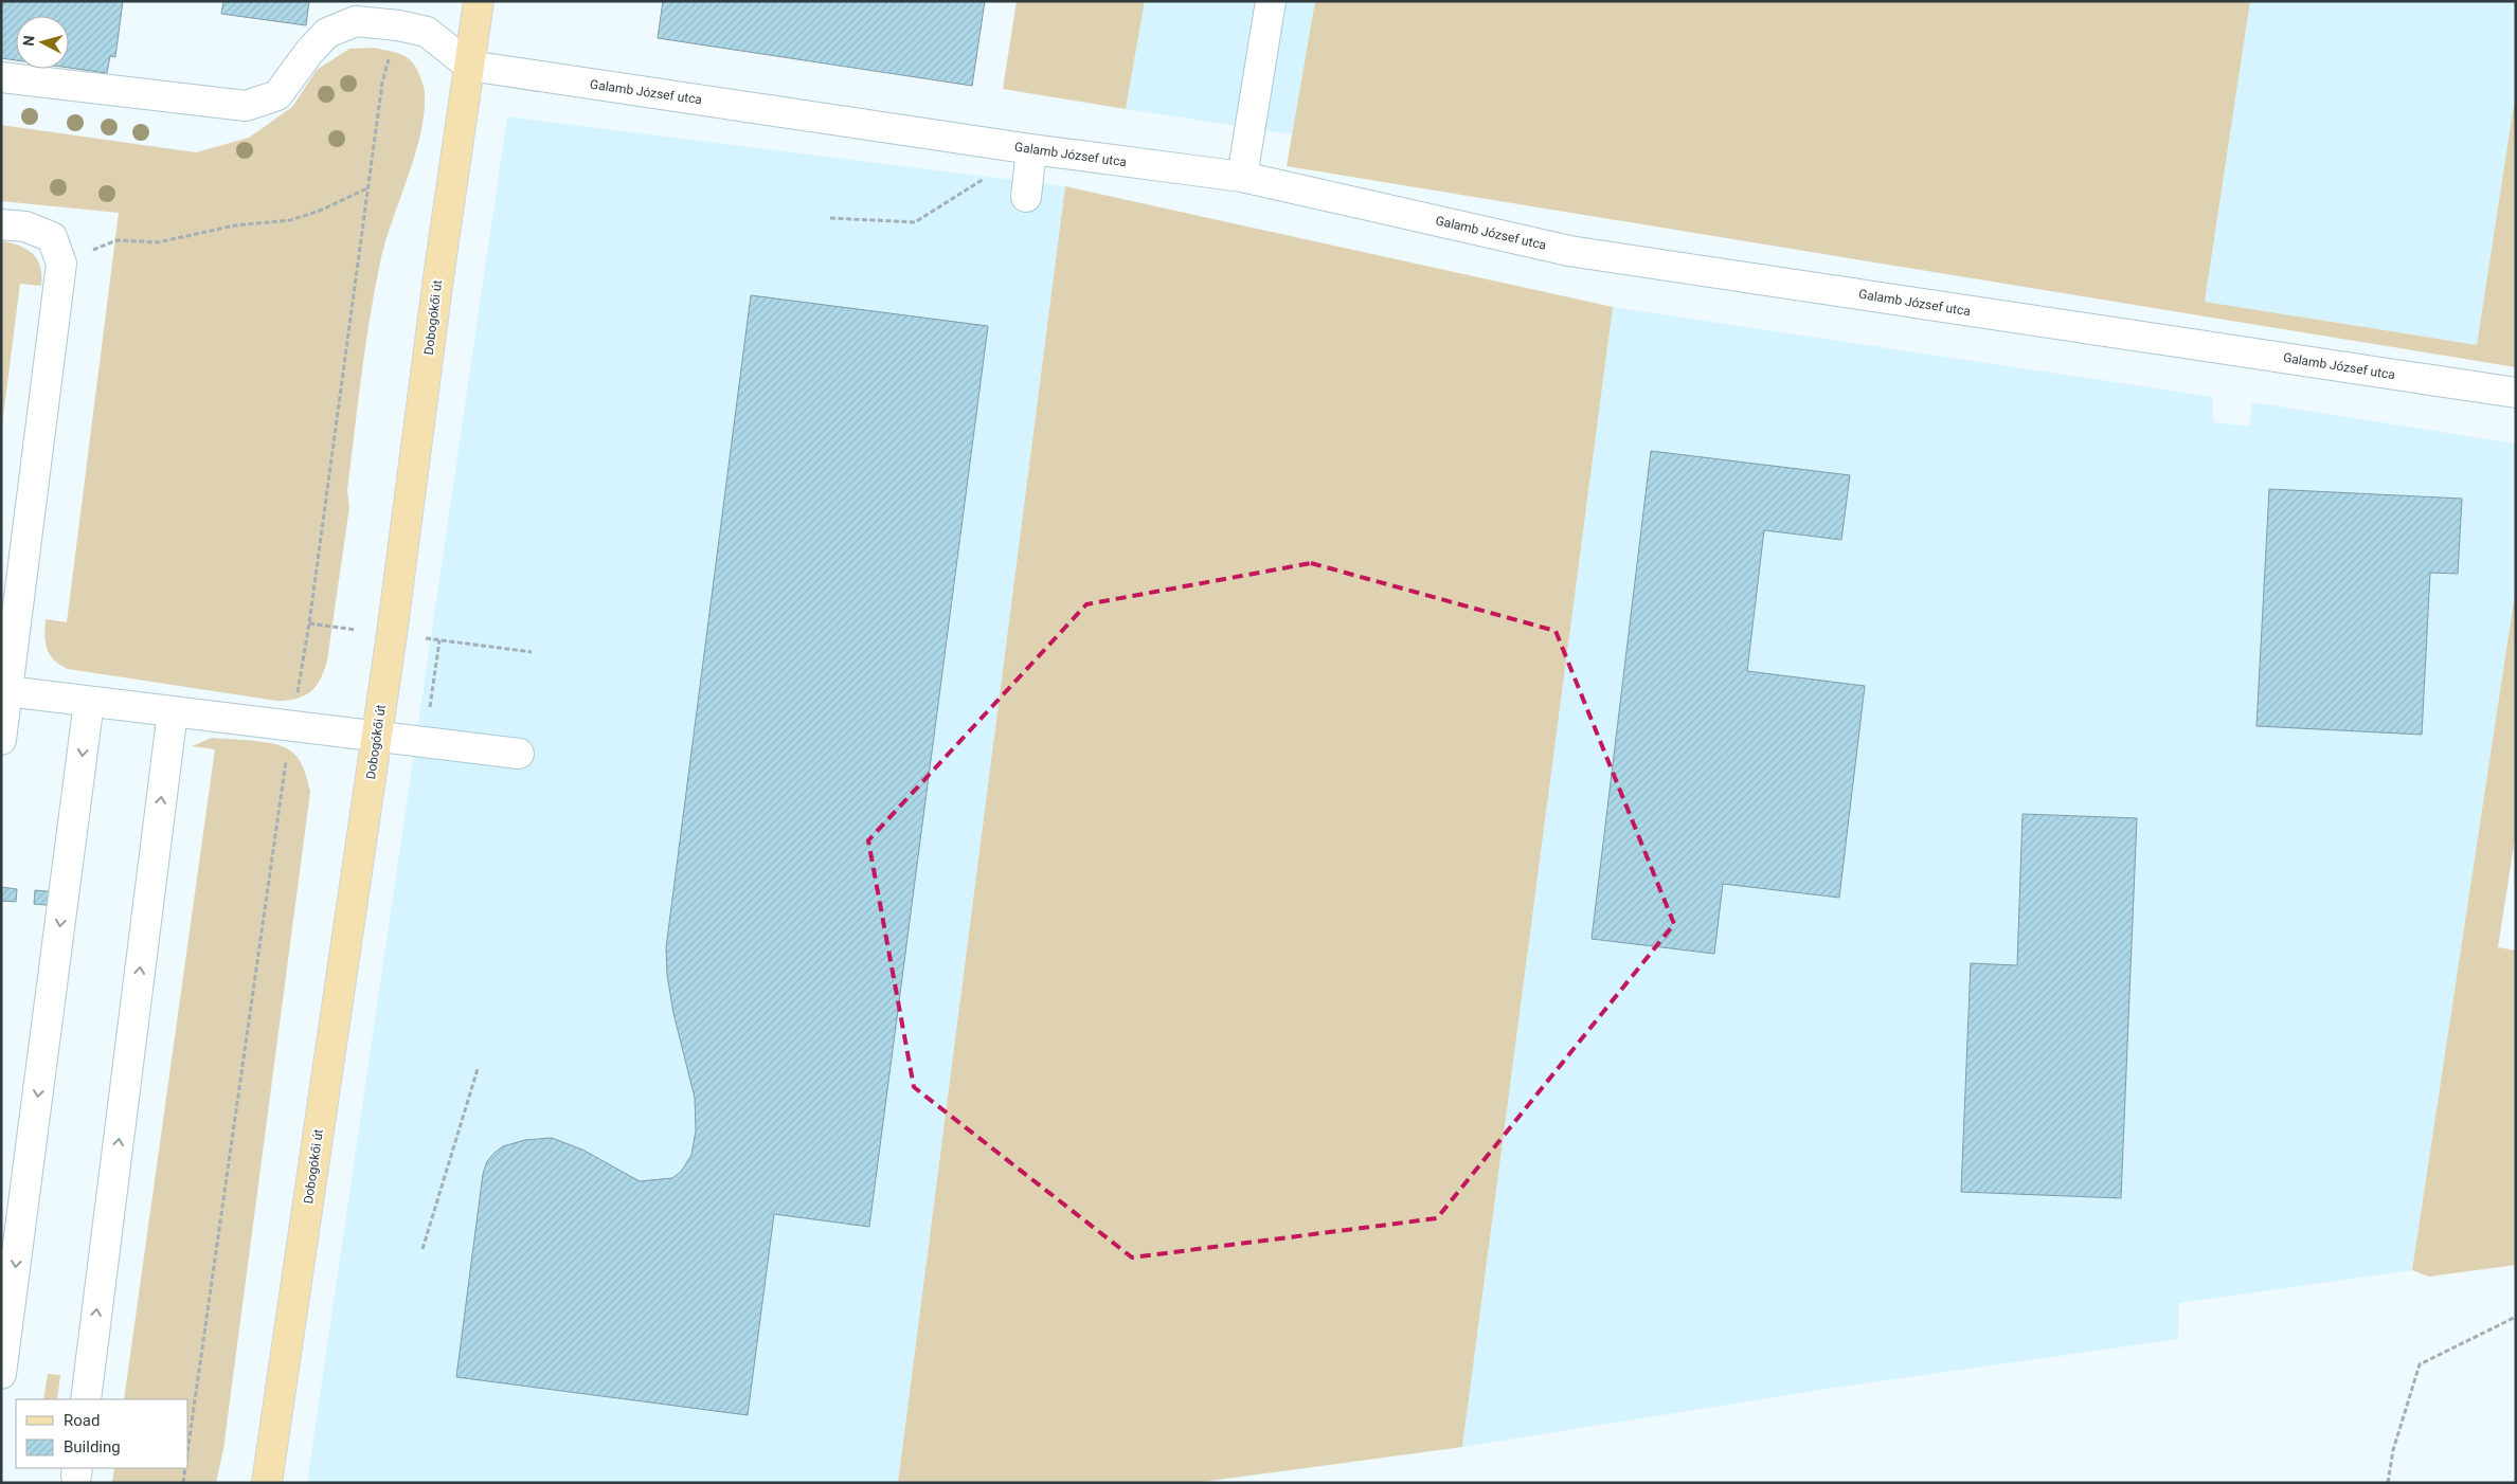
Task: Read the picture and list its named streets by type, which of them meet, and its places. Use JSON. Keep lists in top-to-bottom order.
{
  "streets": {
    "main road": ["Dobogókői út"],
    "street": ["Galamb József utca"]
  },
  "crossings": [
    ["Galamb József utca", "Dobogókői út"]
  ],
  "legend": ["Road", "Building"],
  "north": "left"
}
